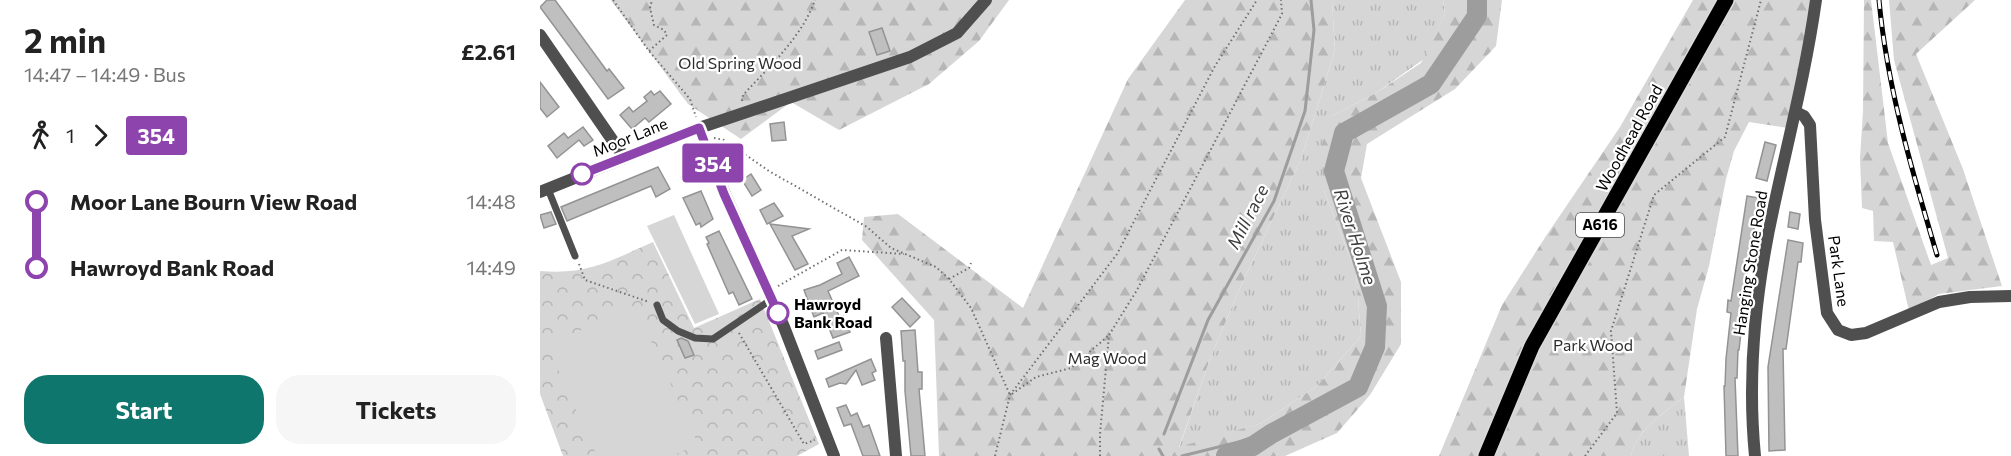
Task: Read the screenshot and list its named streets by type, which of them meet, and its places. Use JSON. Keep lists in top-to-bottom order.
{
  "streets": {
    "main road": ["Woodhead Road", "A616"],
    "street": ["Moor Lane", "Hanging Stone Road", "Park Lane"]
  },
  "crossings": [
    ["Hanging Stone Road", "Park Lane"]
  ],
  "water": ["Mill race", "River Holme"],
  "parks": ["Old Spring Wood", "Park Wood", "Mag Wood"],
  "places": ["Hawroyd Bank Road"],
  "lines": ["bus line 354"],
  "page": {
    "heading": ["2 min", "14:47 – 14:49 · Bus", "£2.61"],
    "on_map": "354",
    "legs": ["1", "354"],
    "list": [
      {
        "name": "Moor Lane Bourn View Road",
        "value": "14:48"
      },
      {
        "name": "Hawroyd Bank Road",
        "value": "14:49"
      }
    ],
    "buttons": ["Start", "Tickets"]
  }
}
